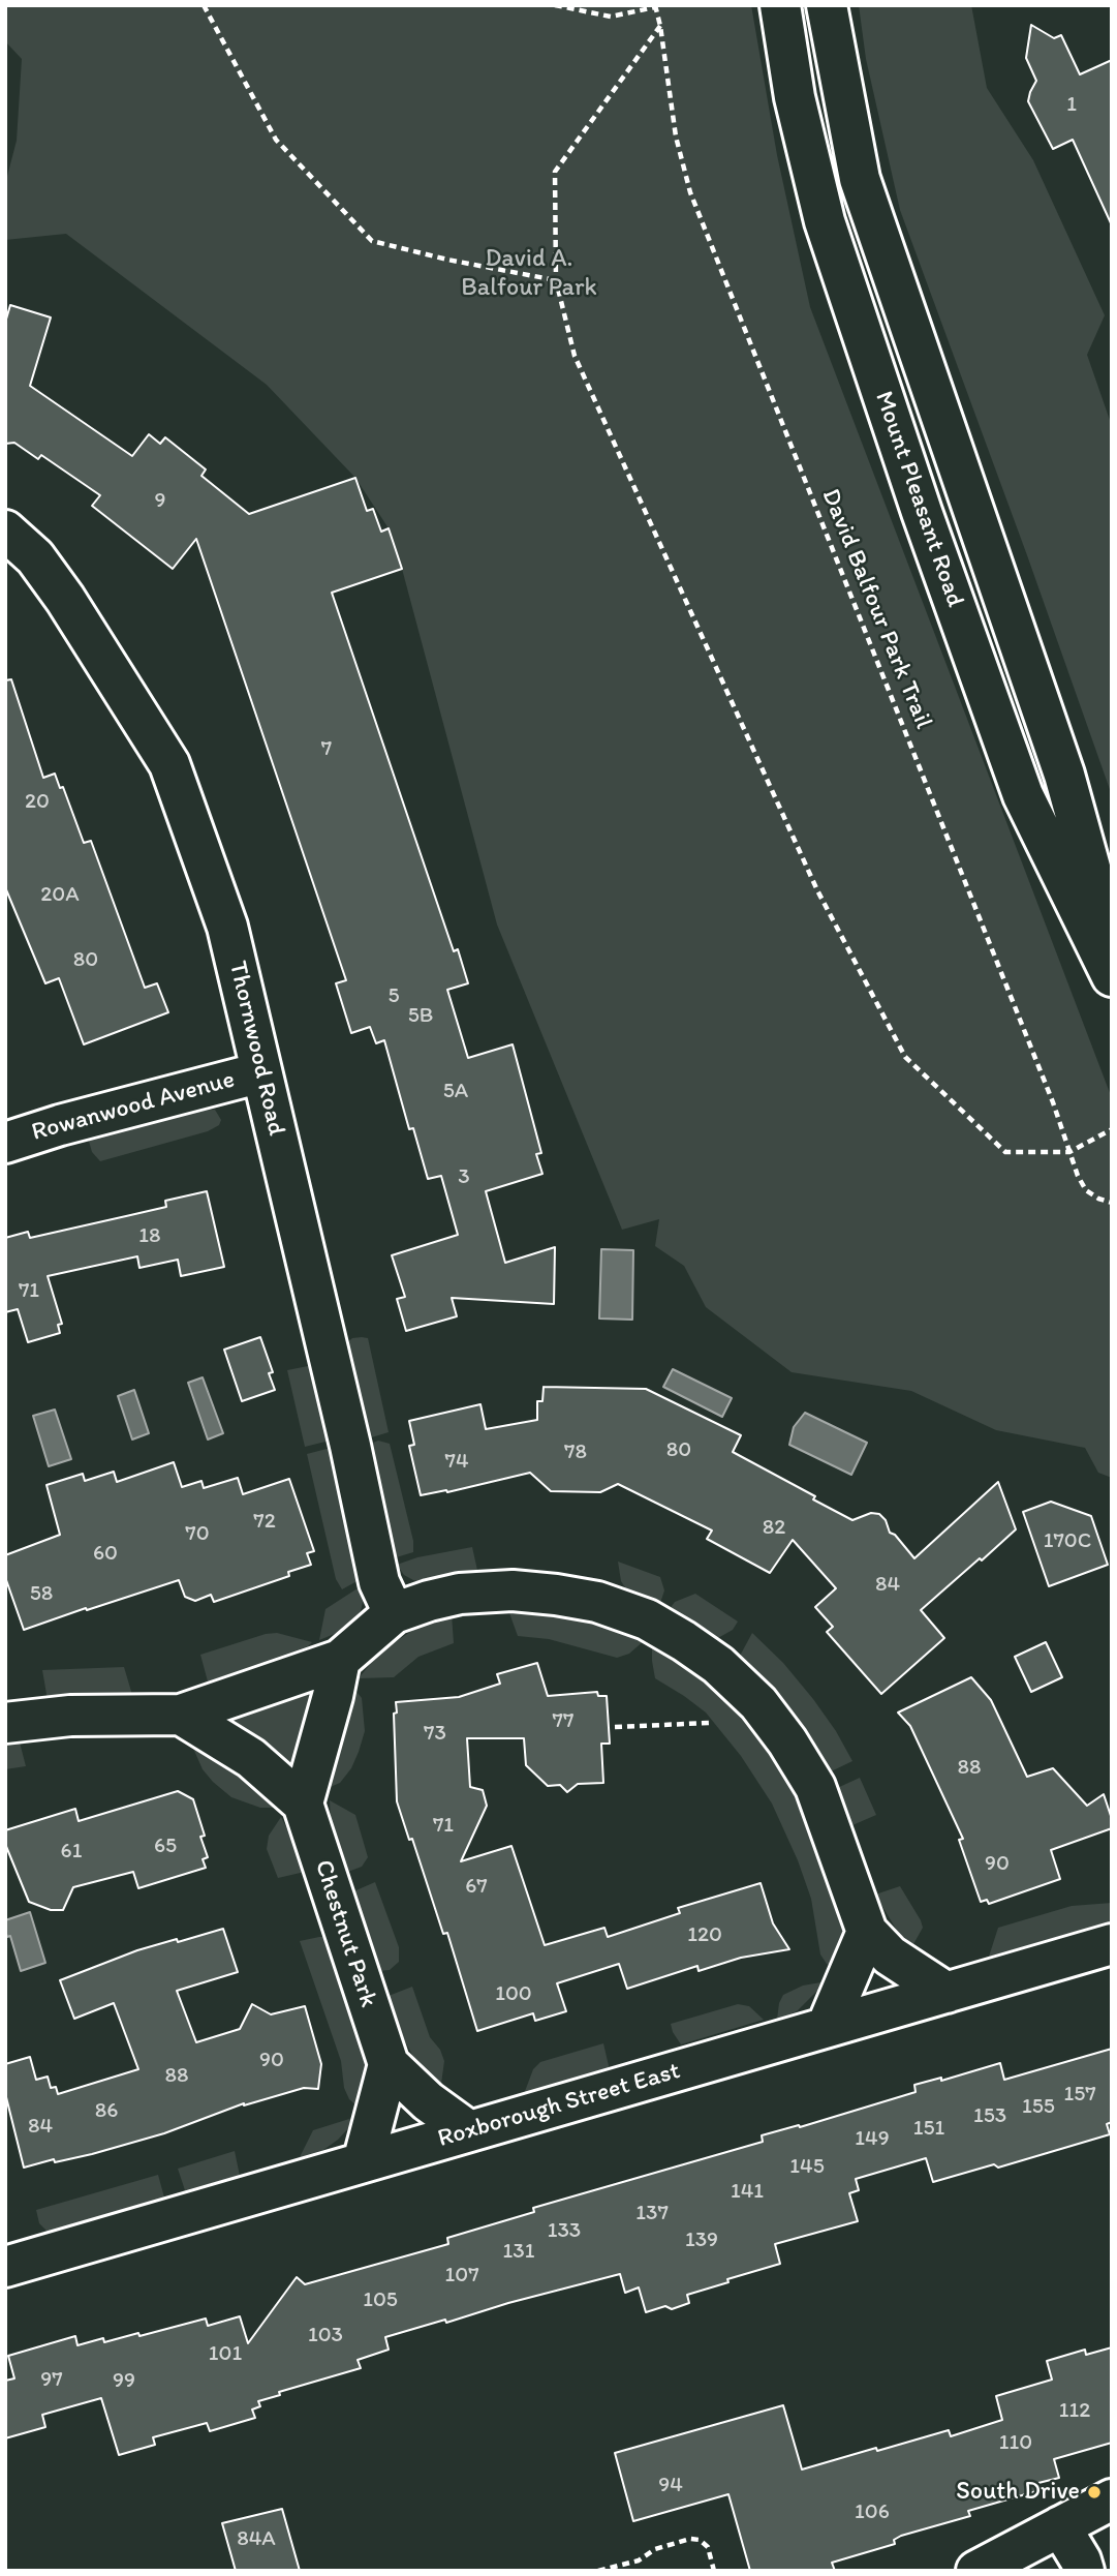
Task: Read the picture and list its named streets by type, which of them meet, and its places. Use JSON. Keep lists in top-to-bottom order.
{
  "streets": {
    "street": [
      "Mount Pleasant Road",
      "Thornwood Road",
      "Rowanwood Avenue",
      "Chestnut Park",
      "Roxborough Street East"
    ],
    "path": ["David Balfour Park Trail"]
  },
  "crossings": [
    ["Thornwood Road", "Rowanwood Avenue"],
    ["Chestnut Park", "Roxborough Street East"]
  ],
  "parks": ["David A. Balfour Park"],
  "places": ["South Drive"],
  "house_numbers": [
    "1",
    "9",
    "7",
    "20",
    "20A",
    "80",
    "5",
    "5B",
    "5A",
    "3",
    "18",
    "71",
    "80",
    "78",
    "74",
    "72",
    "82",
    "70",
    "170C",
    "60",
    "84",
    "58",
    "77",
    "73",
    "88",
    "71",
    "65",
    "61",
    "90",
    "67",
    "120",
    "100",
    "90",
    "88",
    "157",
    "155",
    "86",
    "153",
    "84",
    "151",
    "149",
    "145",
    "141",
    "137",
    "133",
    "139",
    "131",
    "107",
    "105",
    "103",
    "101",
    "97",
    "99",
    "112",
    "110",
    "94",
    "106",
    "84A"
  ]
}
